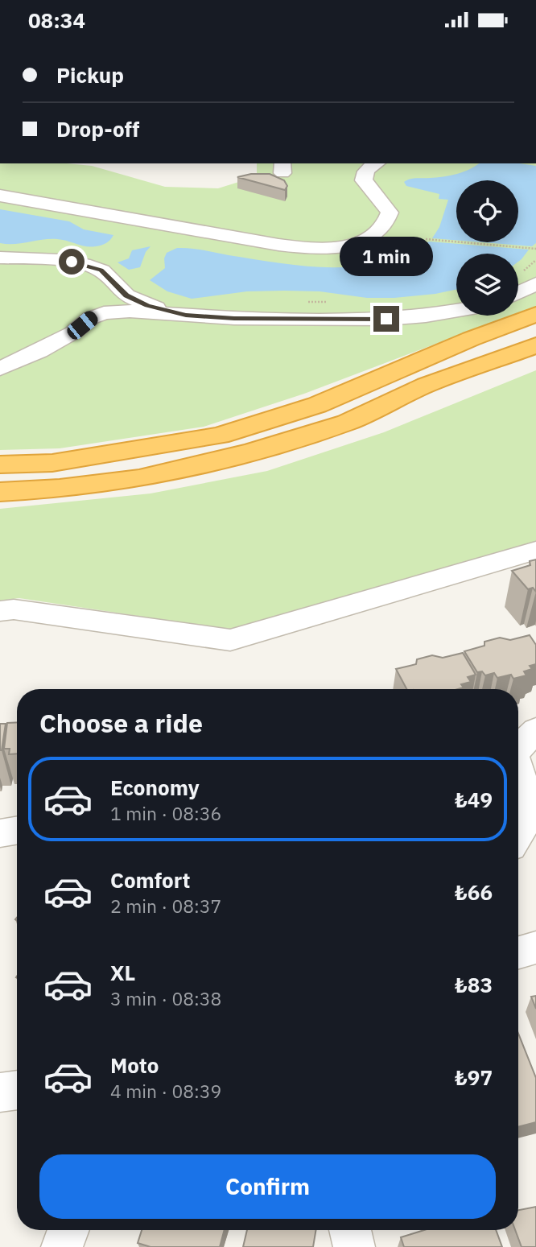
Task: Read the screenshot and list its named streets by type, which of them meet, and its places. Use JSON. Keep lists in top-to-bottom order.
{
  "page": {
    "status": "08:34",
    "banner": ["Pickup", "Drop-off"],
    "bubble": "1 min",
    "heading": "Choose a ride",
    "list": [
      {
        "name": "Economy",
        "note": "1 min · 08:36",
        "value": "₺49"
      },
      {
        "name": "Comfort",
        "note": "2 min · 08:37",
        "value": "₺66"
      },
      {
        "name": "XL",
        "note": "3 min · 08:38",
        "value": "₺83"
      },
      {
        "name": "Moto",
        "note": "4 min · 08:39",
        "value": "₺97"
      }
    ],
    "buttons": "Confirm"
  }
}
